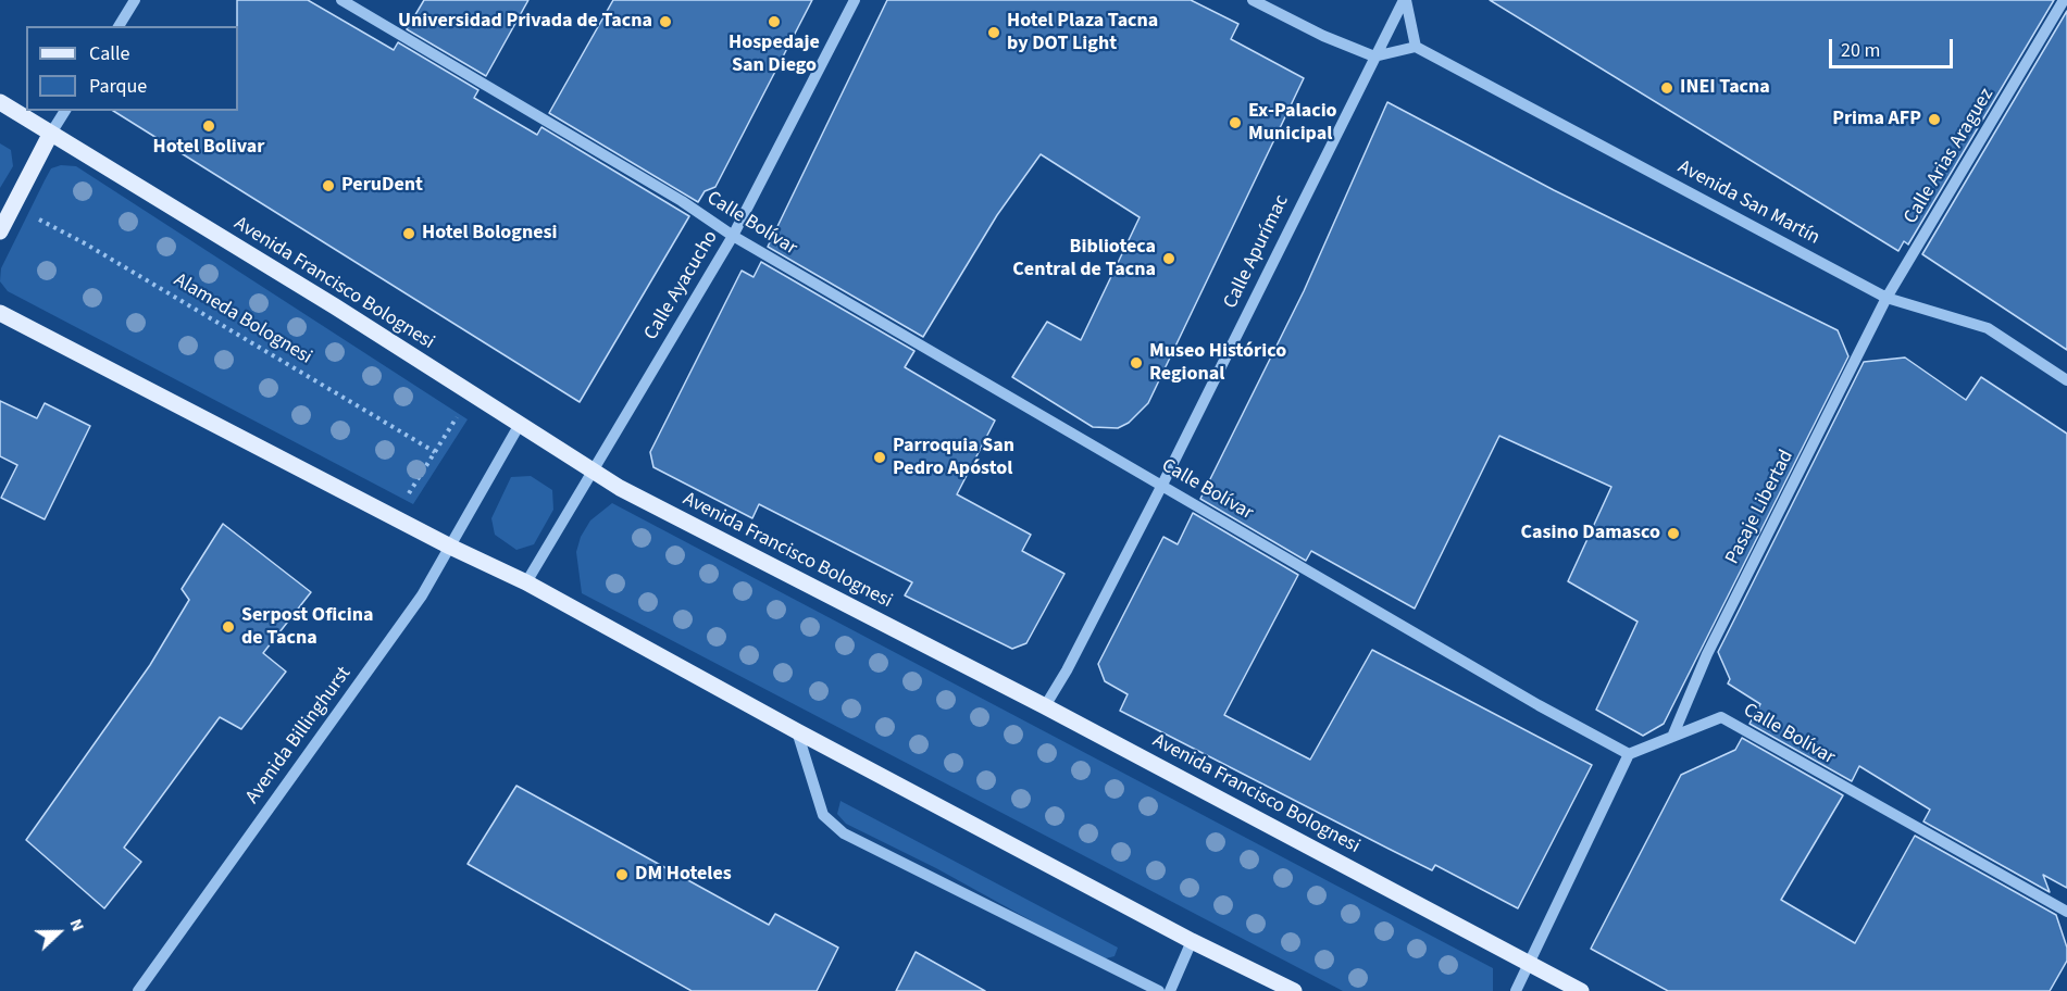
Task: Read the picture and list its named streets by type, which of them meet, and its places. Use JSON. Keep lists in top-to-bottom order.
{
  "streets": {
    "main road": ["Avenida Francisco Bolognesi"],
    "street": [
      "Calle Arias Araguez",
      "Avenida San Martín",
      "Calle Bolívar",
      "Calle Apurímac",
      "Calle Ayacucho",
      "Pasaje Libertad",
      "Avenida Billinghurst"
    ],
    "path": ["Alameda Bolognesi"]
  },
  "crossings": [
    ["Calle Arias Araguez", "Avenida San Martín"],
    ["Calle Arias Araguez", "Pasaje Libertad"],
    ["Avenida San Martín", "Pasaje Libertad"],
    ["Calle Bolívar", "Calle Apurímac"],
    ["Calle Bolívar", "Calle Ayacucho"],
    ["Calle Bolívar", "Pasaje Libertad"],
    ["Calle Apurímac", "Avenida Francisco Bolognesi"],
    ["Avenida Francisco Bolognesi", "Calle Ayacucho"],
    ["Avenida Francisco Bolognesi", "Avenida Billinghurst"]
  ],
  "places": [
    "Universidad Privada de Tacna",
    "Hospedaje San Diego",
    "Hotel Plaza Tacna by DOT Light",
    "INEI Tacna",
    "Prima AFP",
    "Ex-Palacio Municipal",
    "Hotel Bolivar",
    "PeruDent",
    "Hotel Bolognesi",
    "Biblioteca Central de Tacna",
    "Museo Histórico Regional",
    "Parroquia San Pedro Apóstol",
    "Casino Damasco",
    "Serpost Oficina de Tacna",
    "DM Hoteles"
  ],
  "legend": ["Calle", "Parque"],
  "scale_bar": "20 m",
  "north": "right"
}
